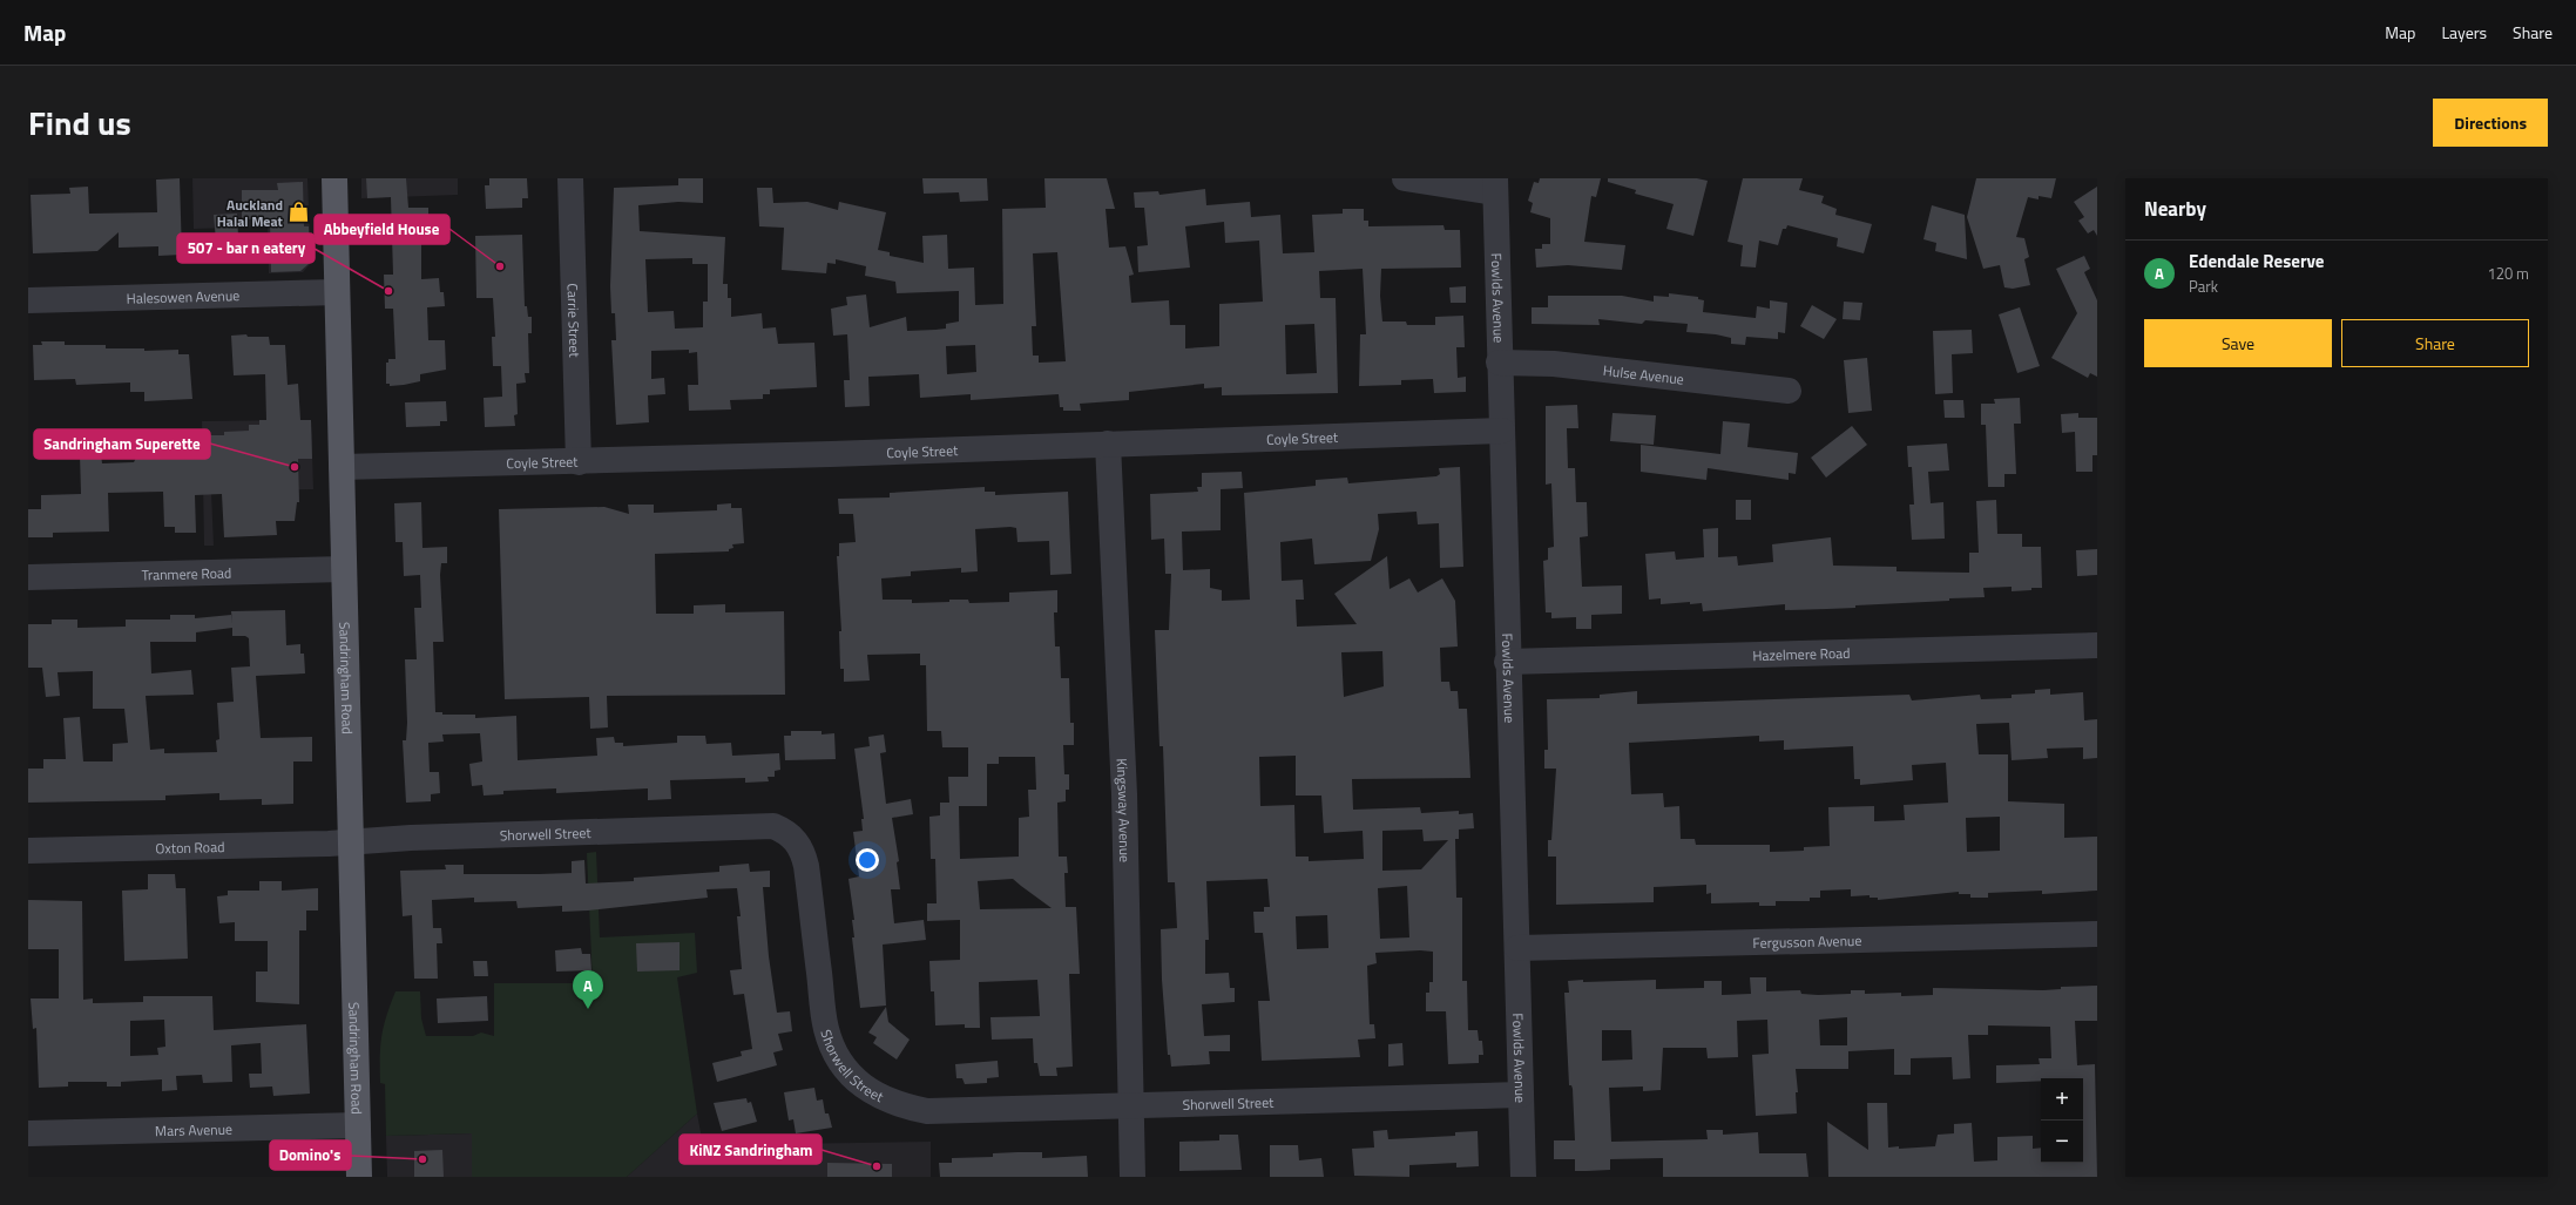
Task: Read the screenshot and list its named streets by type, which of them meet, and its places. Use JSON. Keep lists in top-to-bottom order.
{
  "streets": {
    "main road": ["Sandringham Road"],
    "street": [
      "Halesowen Avenue",
      "Fowlds Avenue",
      "Carrie Street",
      "Hulse Avenue",
      "Coyle Street",
      "Tranmere Road",
      "Hazelmere Road",
      "Kingsway Avenue",
      "Shorwell Street",
      "Oxton Road",
      "Fergusson Avenue",
      "Mars Avenue"
    ]
  },
  "crossings": [
    ["Halesowen Avenue", "Sandringham Road"],
    ["Fowlds Avenue", "Hulse Avenue"],
    ["Fowlds Avenue", "Coyle Street"],
    ["Fowlds Avenue", "Hazelmere Road"],
    ["Fowlds Avenue", "Shorwell Street"],
    ["Fowlds Avenue", "Fergusson Avenue"],
    ["Carrie Street", "Coyle Street"],
    ["Coyle Street", "Sandringham Road"],
    ["Coyle Street", "Kingsway Avenue"],
    ["Tranmere Road", "Sandringham Road"],
    ["Sandringham Road", "Shorwell Street"],
    ["Sandringham Road", "Oxton Road"],
    ["Sandringham Road", "Mars Avenue"],
    ["Kingsway Avenue", "Shorwell Street"],
    ["Shorwell Street", "Oxton Road"]
  ],
  "places": {
    "shop": ["Auckland Halal Meat"],
    "other": [
      "Abbeyfield House",
      "507 - bar n eatery",
      "Sandringham Superette",
      "Domino's",
      "KiNZ Sandringham"
    ]
  },
  "page": {
    "header": "Map",
    "nav": ["Map", "Layers", "Share"],
    "title": "Find us",
    "buttons": [
      "Directions",
      ["Save", "Share"]
    ],
    "heading": "Nearby",
    "list": [
      {
        "mark": "A",
        "name": "Edendale Reserve",
        "note": "Park",
        "value": "120 m"
      }
    ],
    "pins": "A",
    "map_buttons": ["+", "−"]
  }
}
